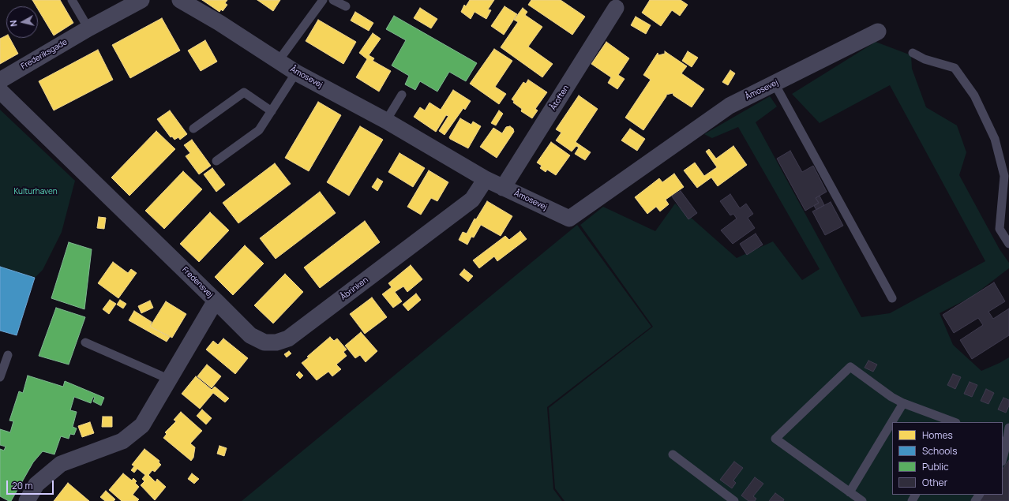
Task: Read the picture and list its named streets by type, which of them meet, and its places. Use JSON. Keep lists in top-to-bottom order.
{
  "streets": {
    "street": [
      "Frederiksgade",
      "Åmosevej",
      "Åtoften",
      "Fredensvej",
      "Åbrinken"
    ]
  },
  "crossings": [
    ["Åmosevej", "Åtoften"],
    ["Åmosevej", "Åbrinken"],
    ["Fredensvej", "Åbrinken"]
  ],
  "parks": ["Kulturhaven"],
  "legend": [
    "Homes",
    "Schools",
    "Public",
    "Other"
  ],
  "scale_bar": "20 m",
  "north": "left"
}
